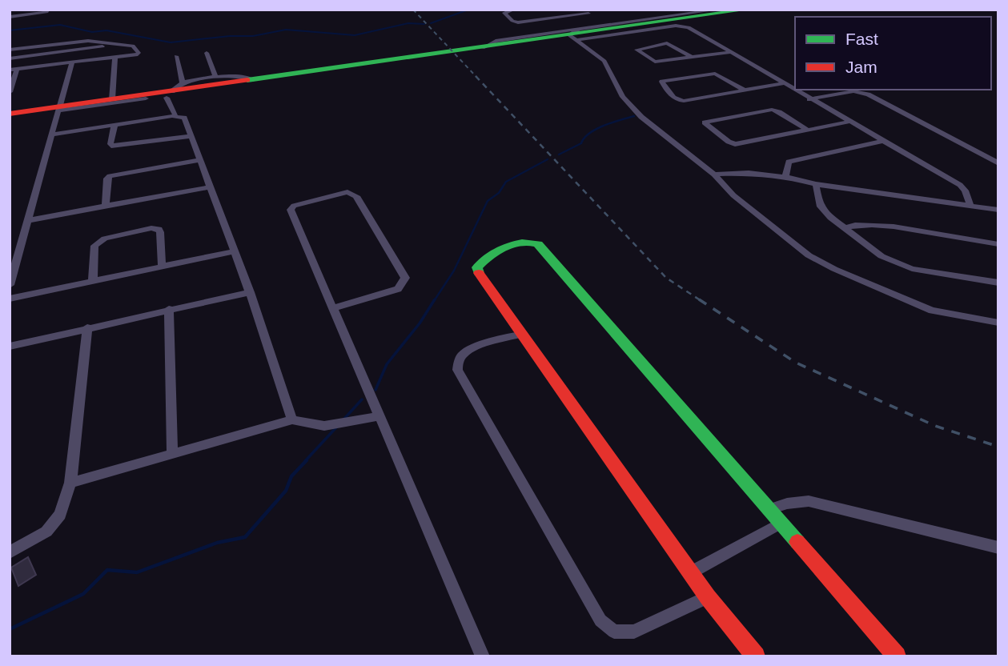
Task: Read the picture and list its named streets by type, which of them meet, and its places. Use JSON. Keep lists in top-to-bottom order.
{
  "legend": ["Fast", "Jam"]
}
